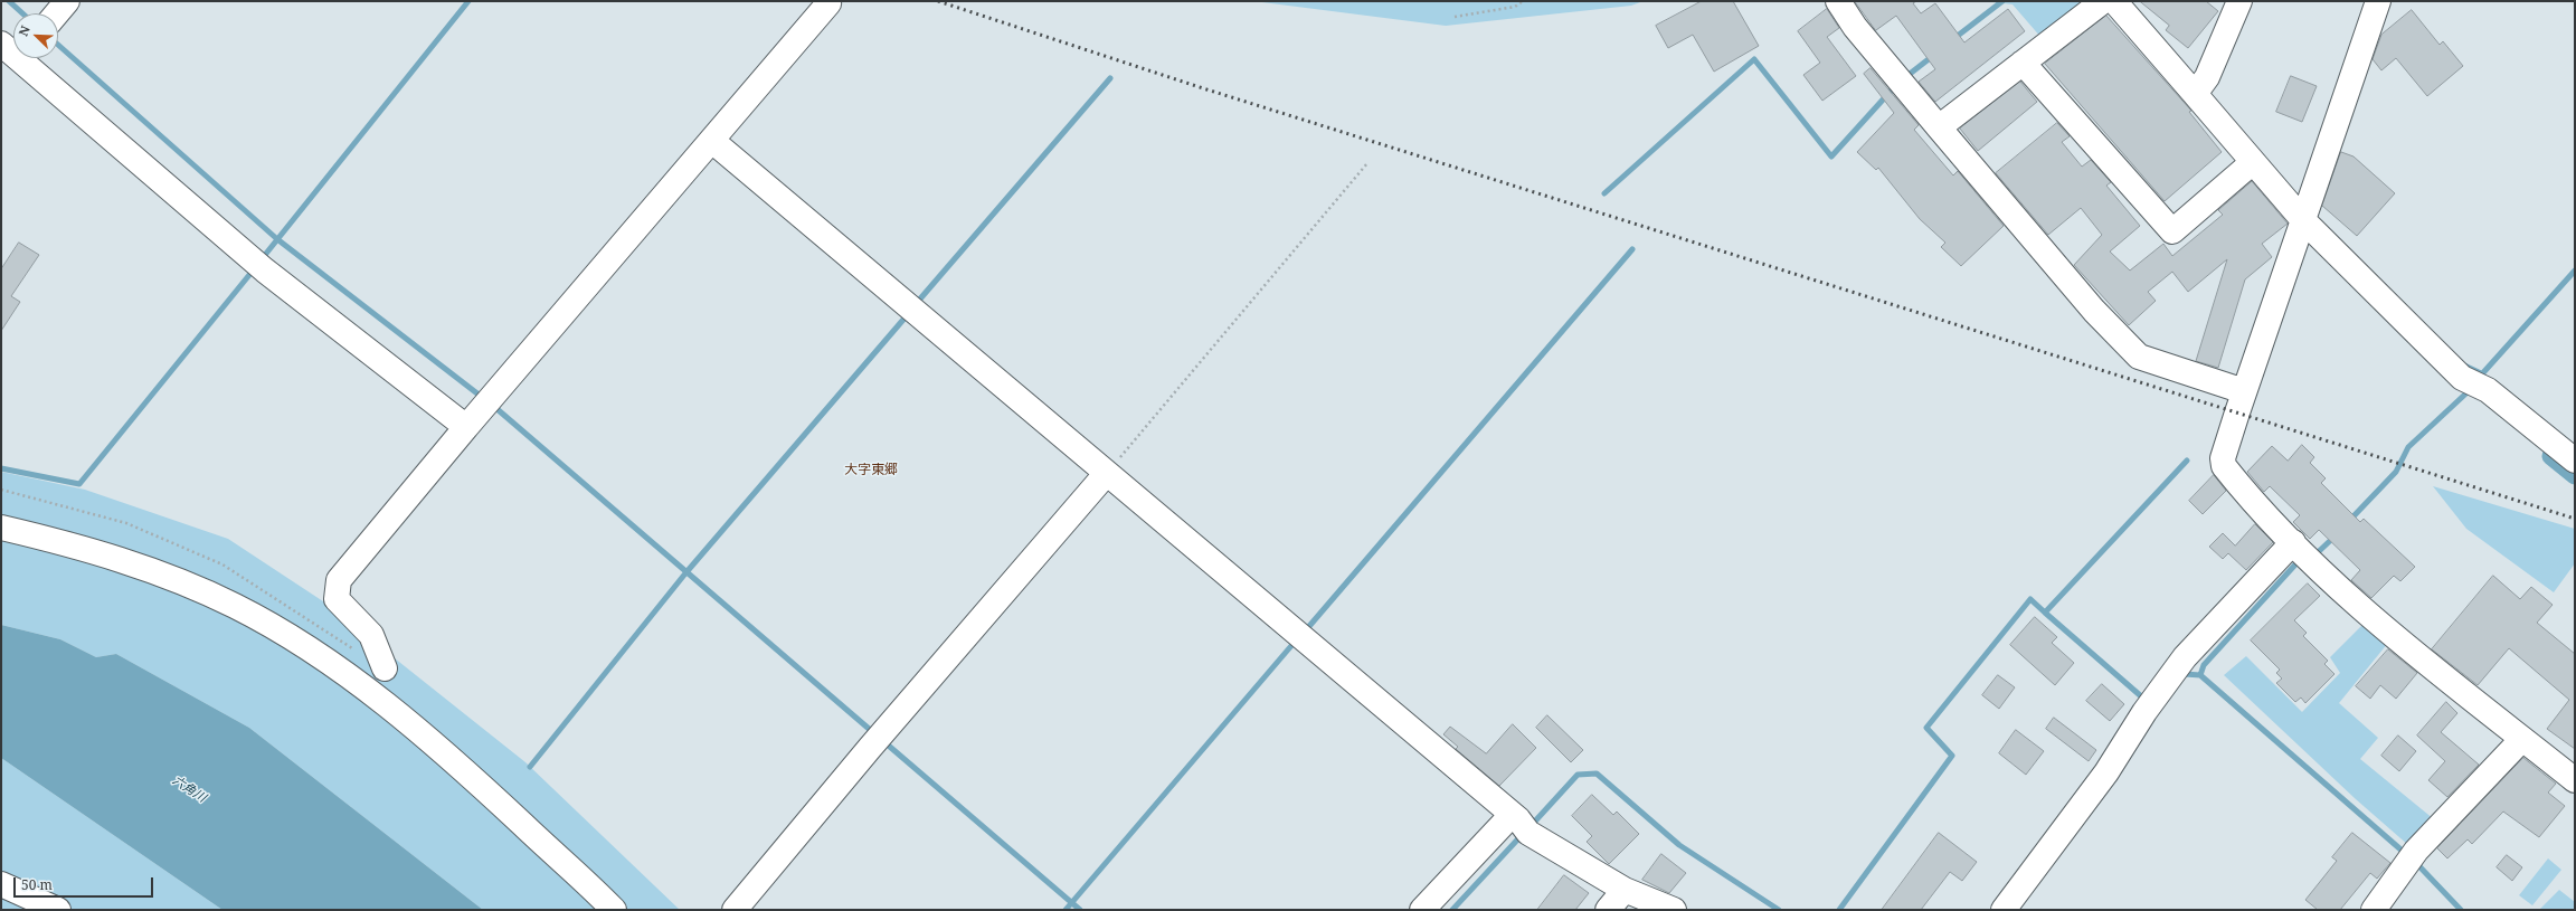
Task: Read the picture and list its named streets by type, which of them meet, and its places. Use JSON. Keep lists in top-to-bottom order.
{
  "districts": ["大字東郷"],
  "water": ["六角川"],
  "scale_bar": "50 m",
  "north": "top left"
}
